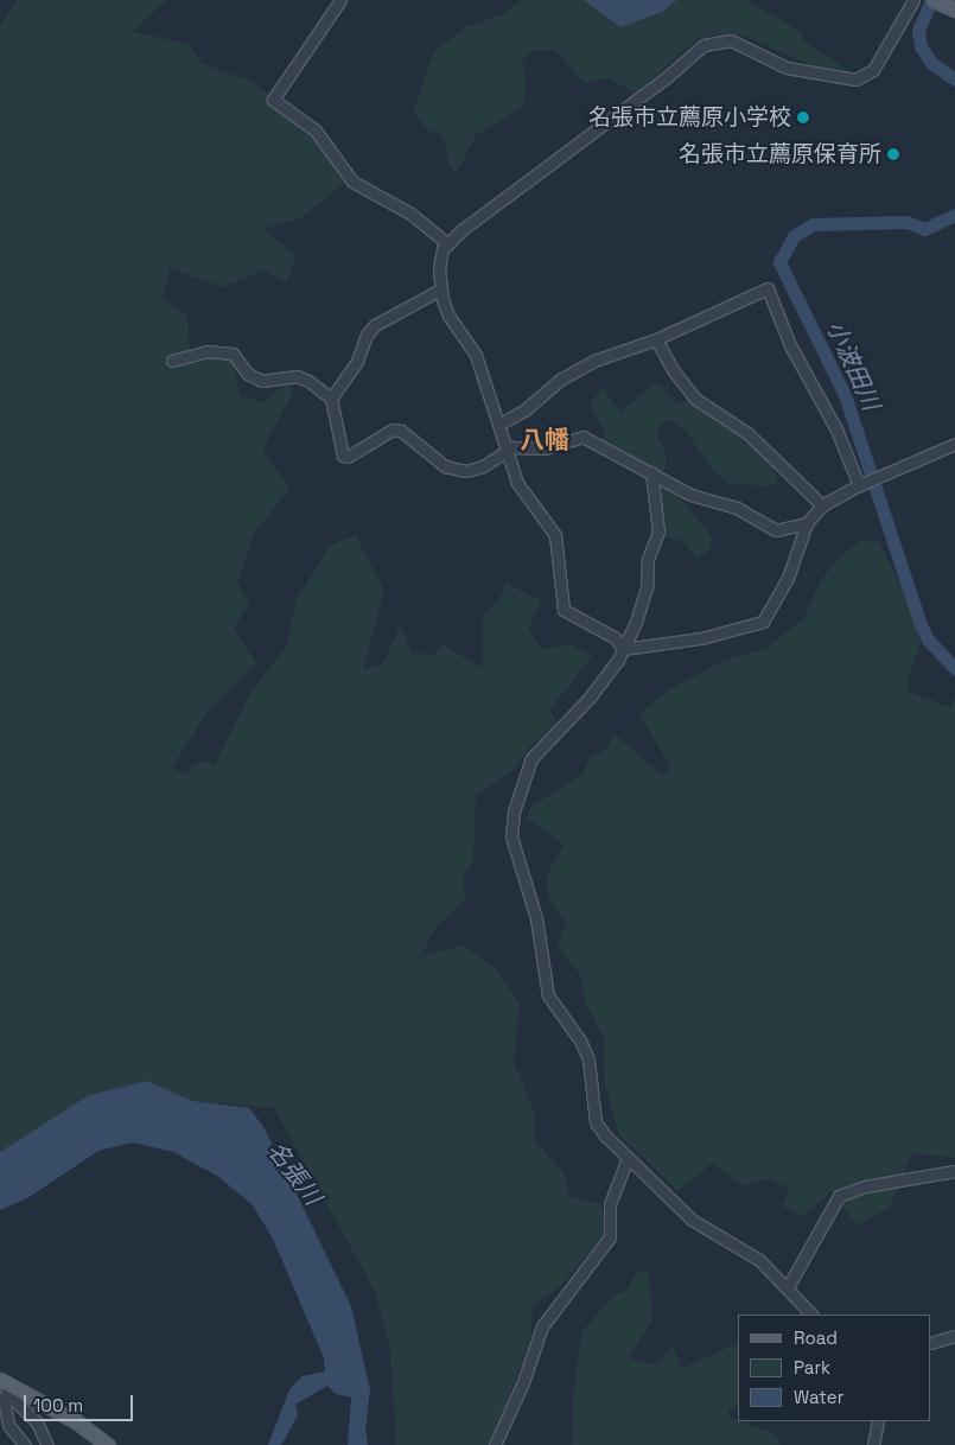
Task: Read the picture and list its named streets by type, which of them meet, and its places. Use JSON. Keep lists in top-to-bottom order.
{
  "districts": ["八幡"],
  "water": ["小波田川", "名張川"],
  "places": ["名張市立薦原小学校", "名張市立薦原保育所"],
  "legend": ["Road", "Park", "Water"],
  "scale_bar": "100 m"
}
